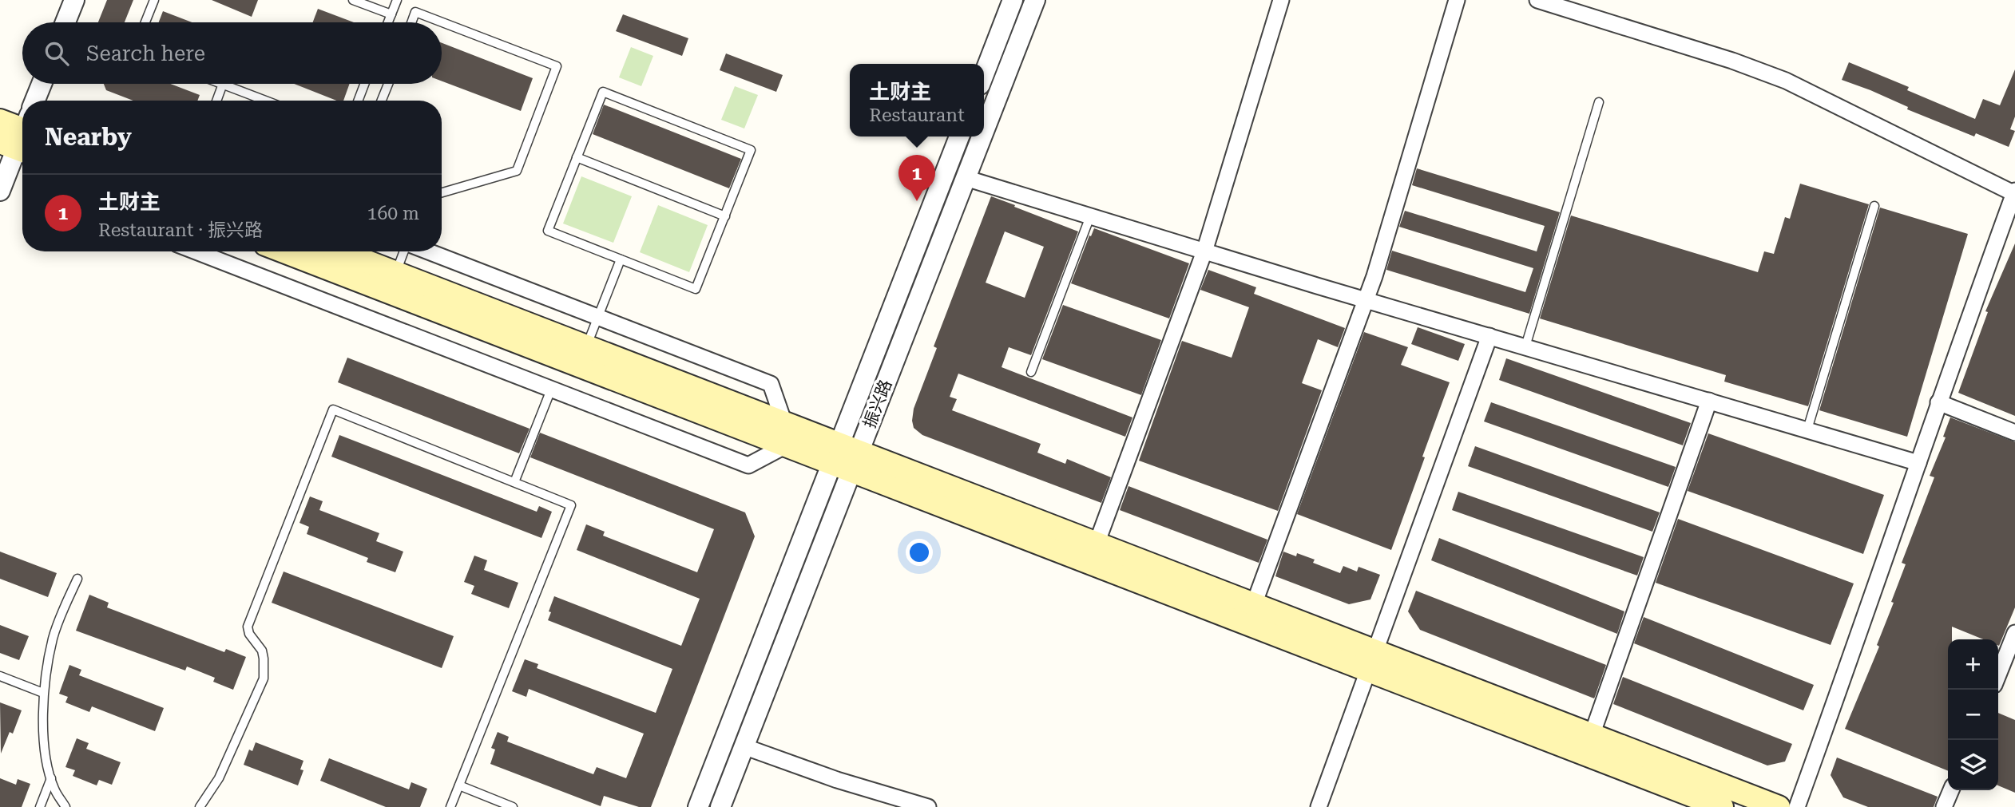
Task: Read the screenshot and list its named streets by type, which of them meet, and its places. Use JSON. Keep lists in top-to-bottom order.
{
  "streets": {
    "street": ["振兴路"]
  },
  "page": {
    "search": "Search here",
    "popup": ["土财主", "Restaurant"],
    "heading": "Nearby",
    "pins": "1",
    "list": [
      {
        "mark": "1",
        "name": "土财主",
        "note": "Restaurant · 振兴路",
        "value": "160 m"
      }
    ],
    "map_buttons": ["+", "−"]
  }
}
